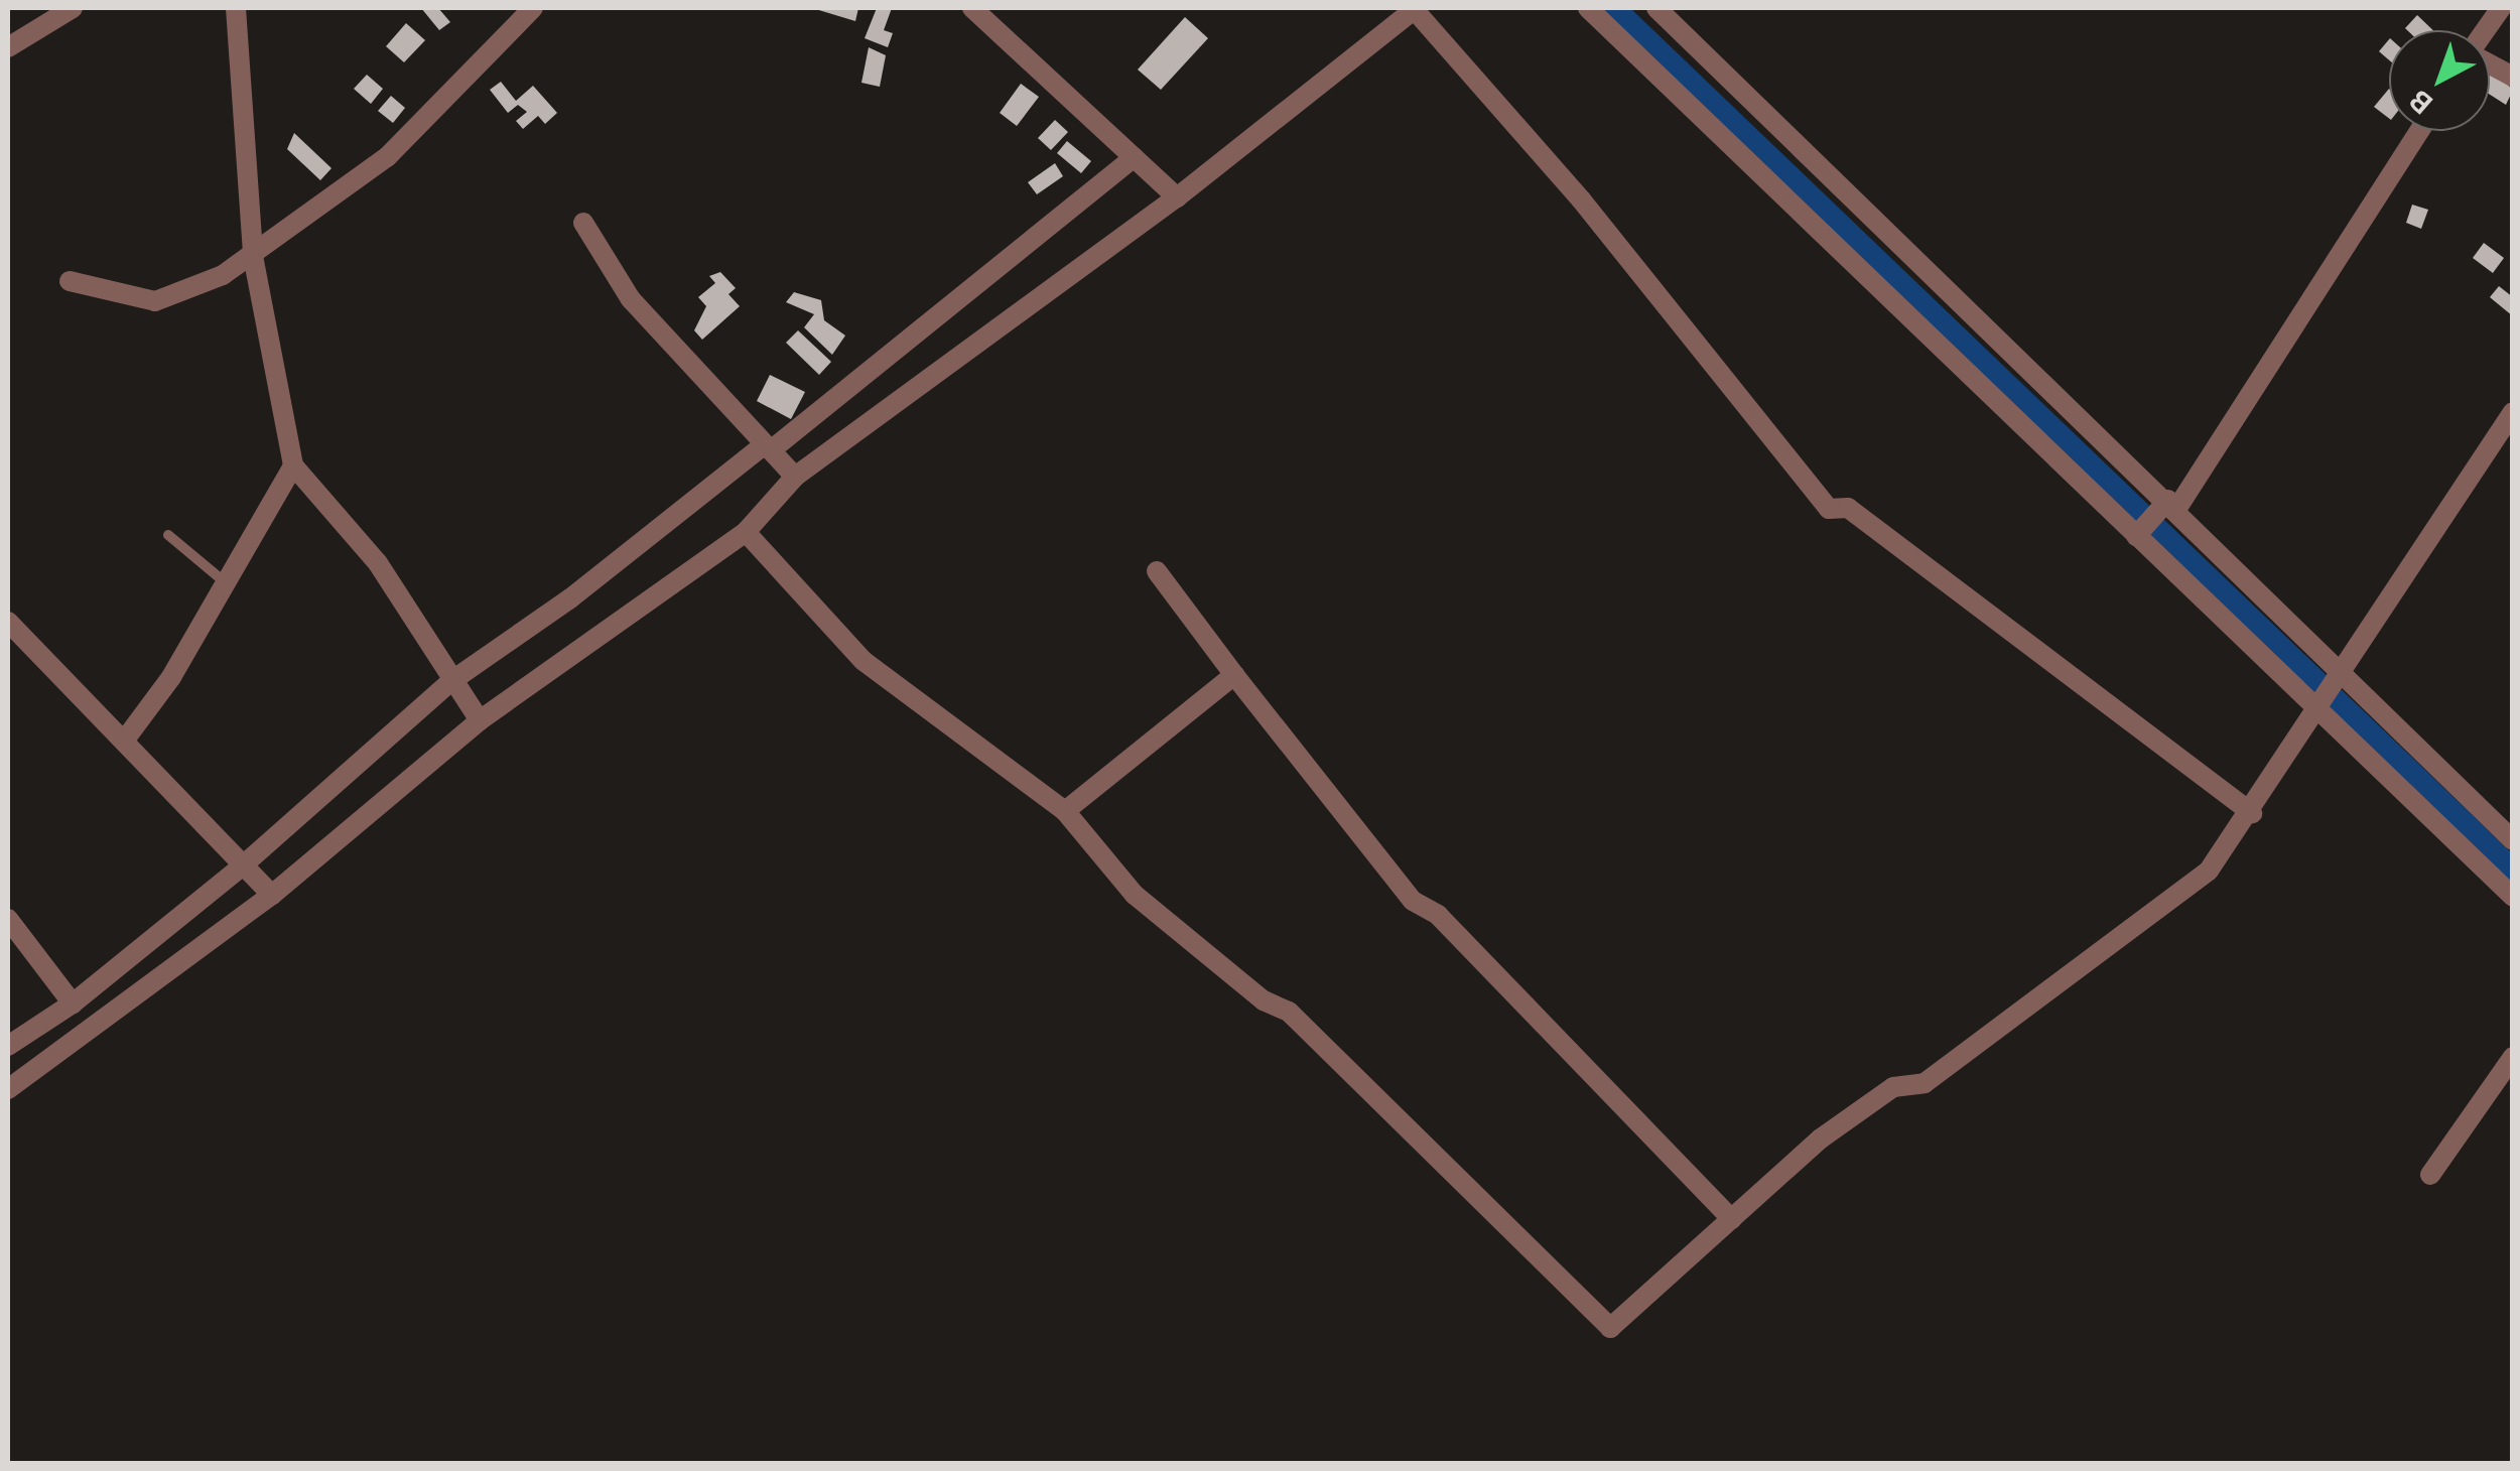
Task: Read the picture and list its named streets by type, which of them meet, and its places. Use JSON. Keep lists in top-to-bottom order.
{
  "north": "bottom left"
}
